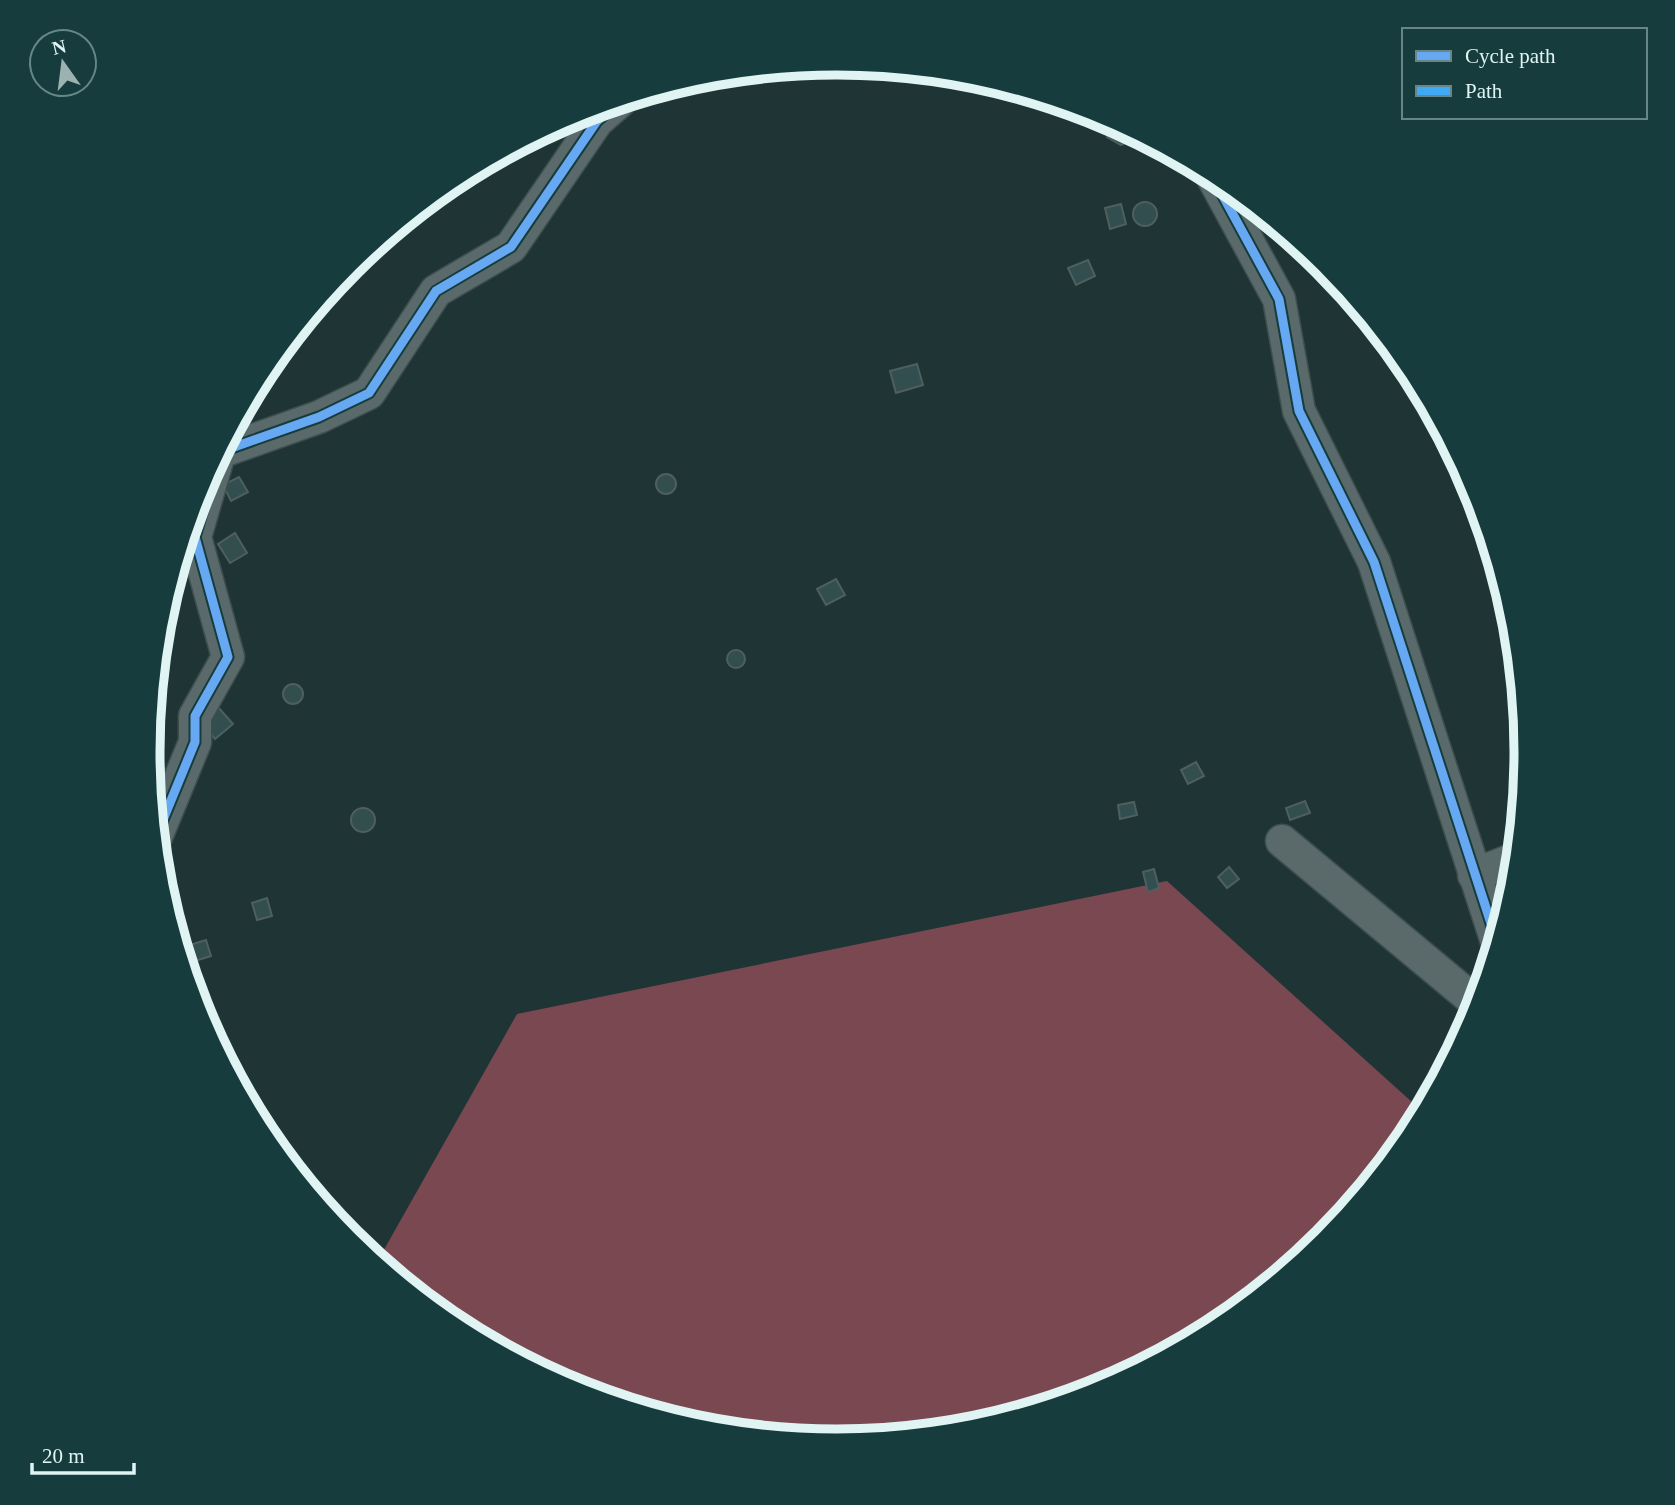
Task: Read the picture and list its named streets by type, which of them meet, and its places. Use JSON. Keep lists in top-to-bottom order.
{
  "legend": ["Cycle path", "Path"],
  "scale_bar": "20 m",
  "north": "top"
}
